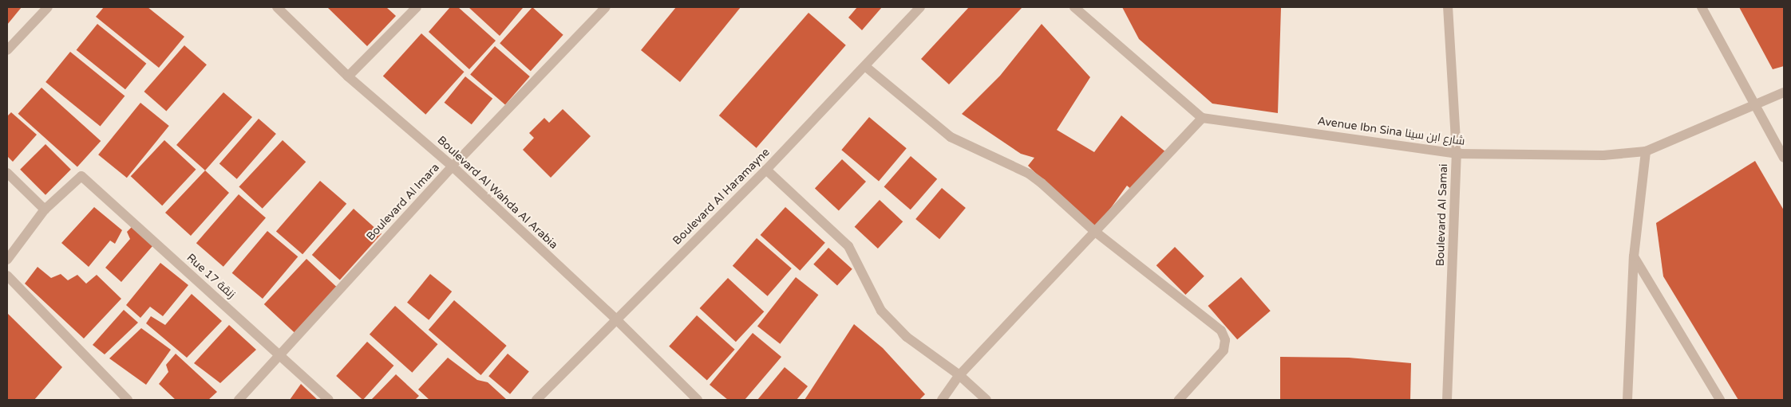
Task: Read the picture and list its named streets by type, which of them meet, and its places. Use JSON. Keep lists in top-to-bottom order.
{
  "streets": {
    "street": [
      "Avenue Ibn Sina شارع ابن سينا",
      "Boulevard Al Wahda Al Arabia",
      "Boulevard Al Haramayne",
      "Boulevard Al Imara",
      "Boulevard Al Samai",
      "Rue 17 زنقة"
    ]
  },
  "crossings": [
    ["Avenue Ibn Sina شارع ابن سينا", "Boulevard Al Samai"],
    ["Boulevard Al Wahda Al Arabia", "Boulevard Al Haramayne"],
    ["Boulevard Al Wahda Al Arabia", "Boulevard Al Imara"],
    ["Boulevard Al Imara", "Rue 17 زنقة"]
  ]
}
